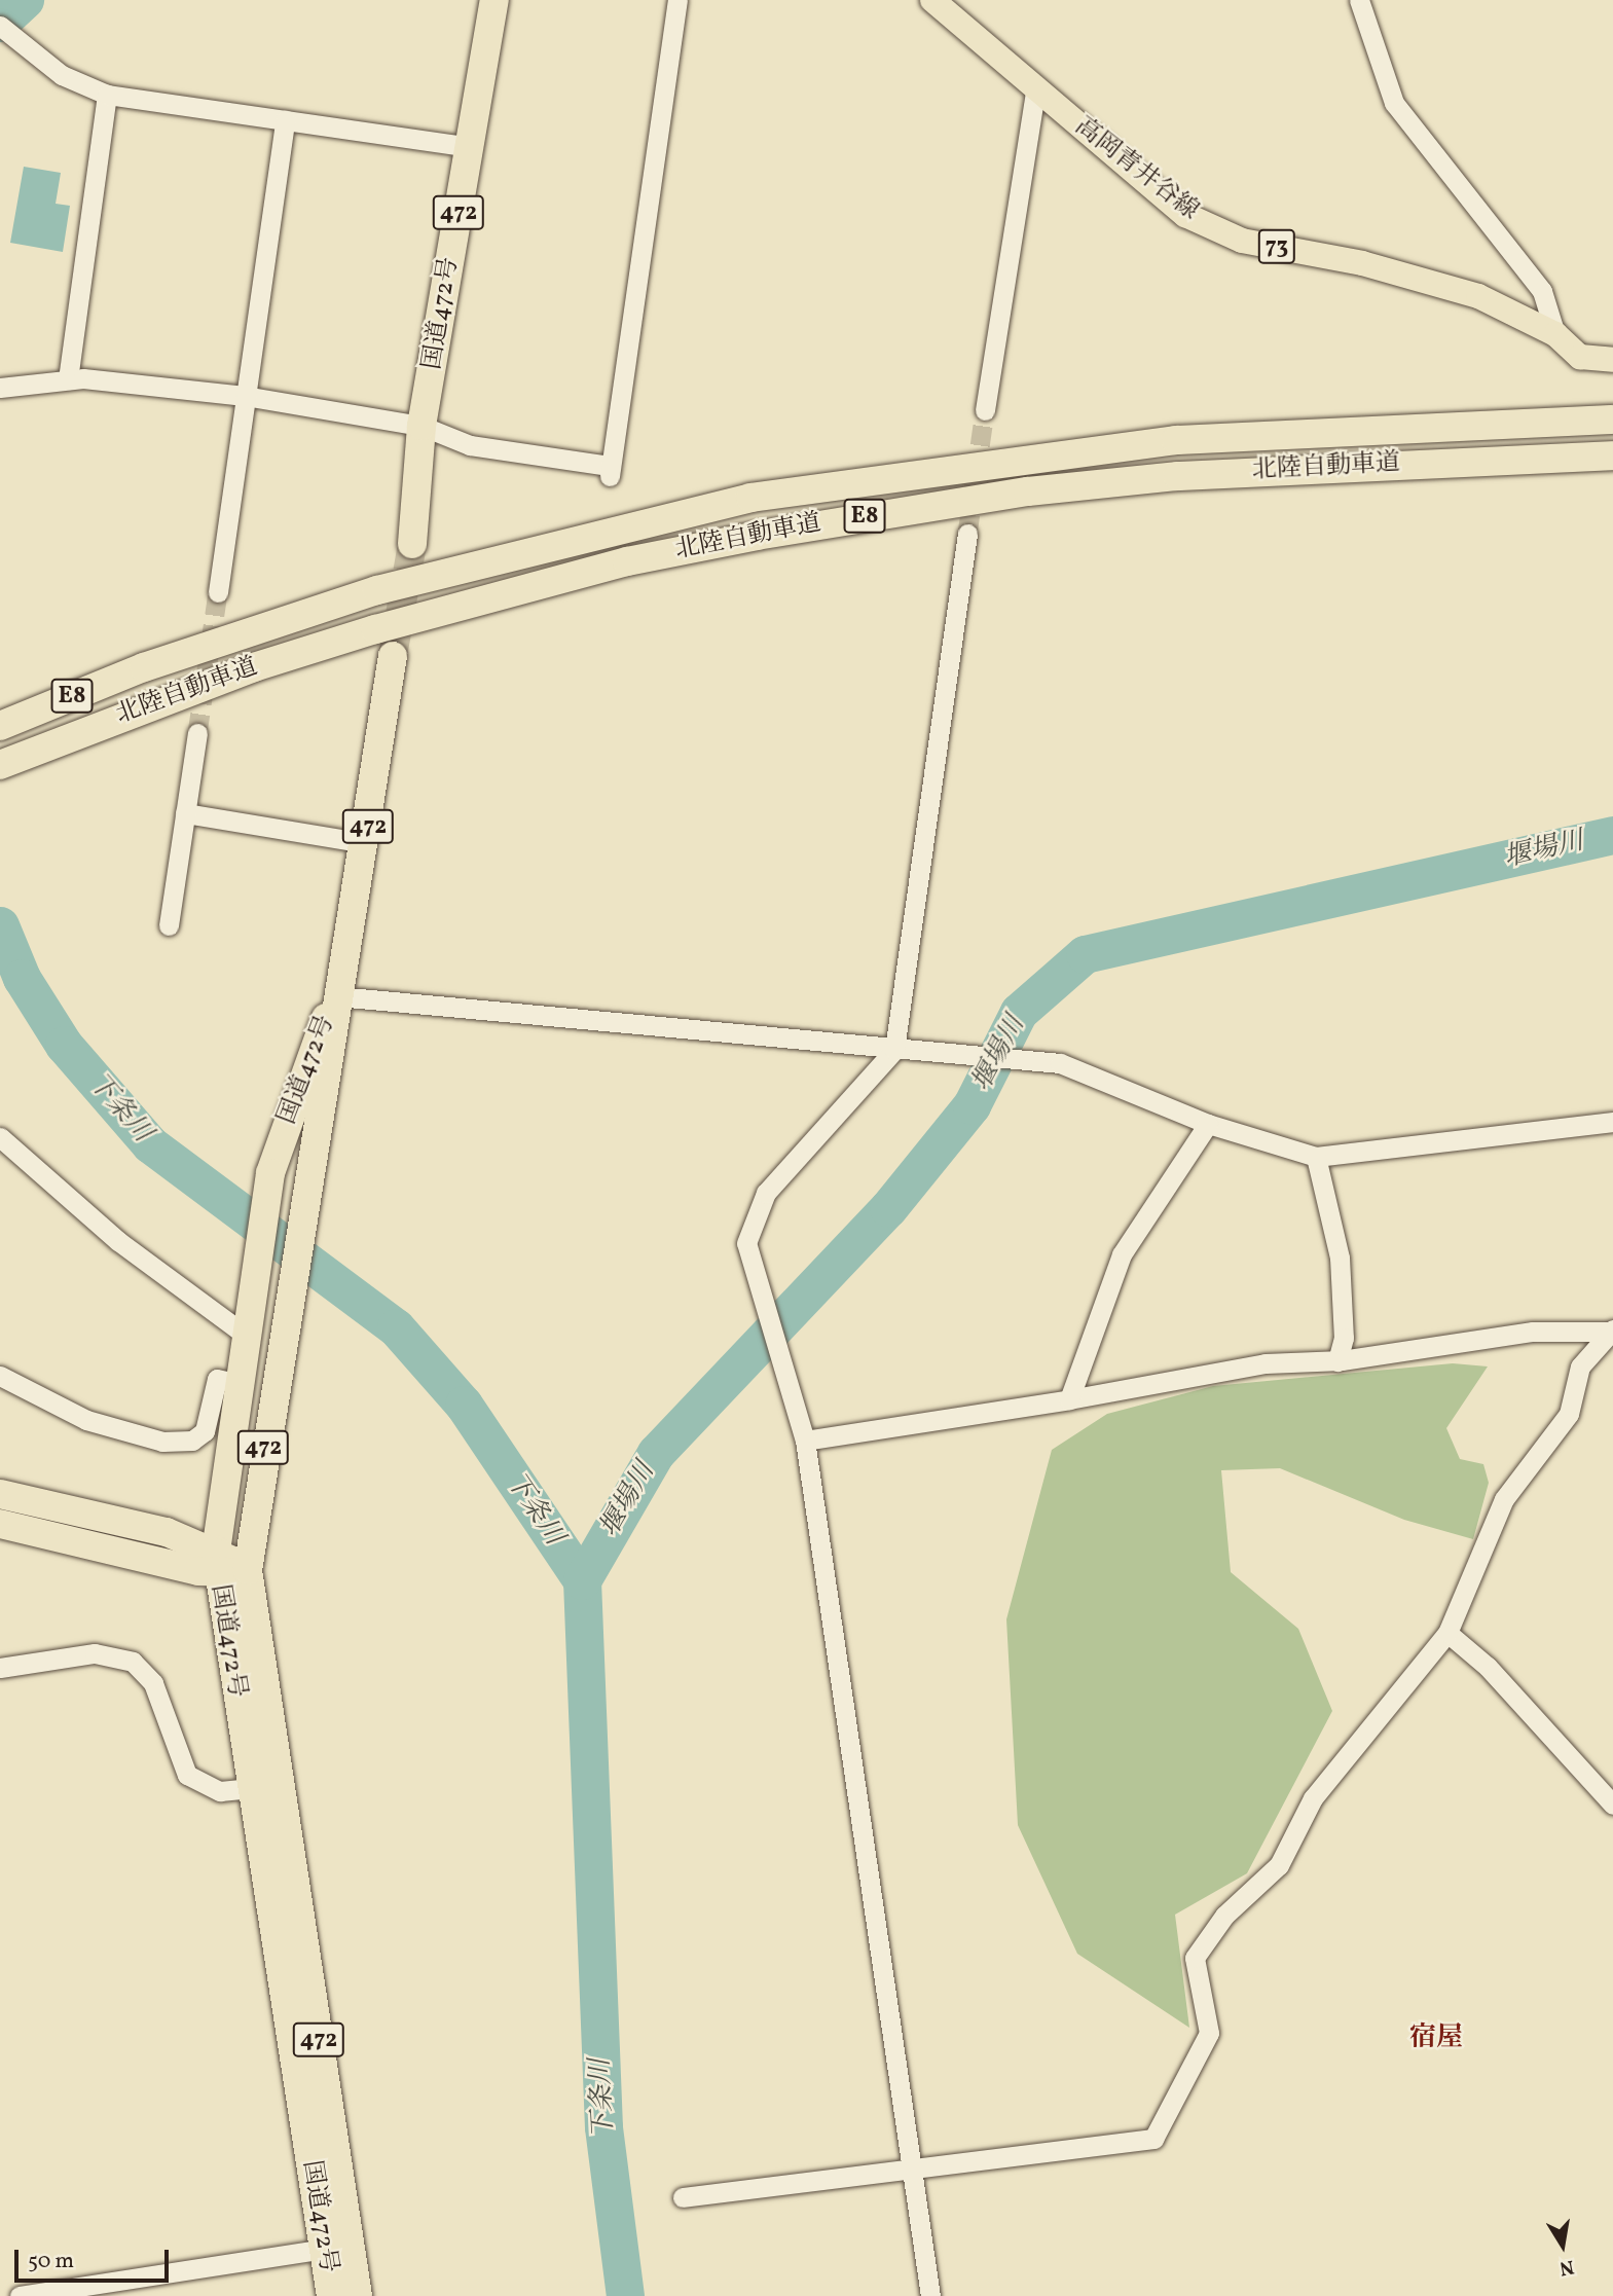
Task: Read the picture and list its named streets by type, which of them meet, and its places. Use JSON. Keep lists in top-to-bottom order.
{
  "streets": {
    "highway": [
      "472",
      "国道472号",
      "北陸自動車道",
      "E8"
    ],
    "main road": ["高岡青井谷線", "73"]
  },
  "districts": ["宿屋"],
  "water": ["堰場川", "下条川"],
  "scale_bar": "50 m",
  "north": "bottom"
}
